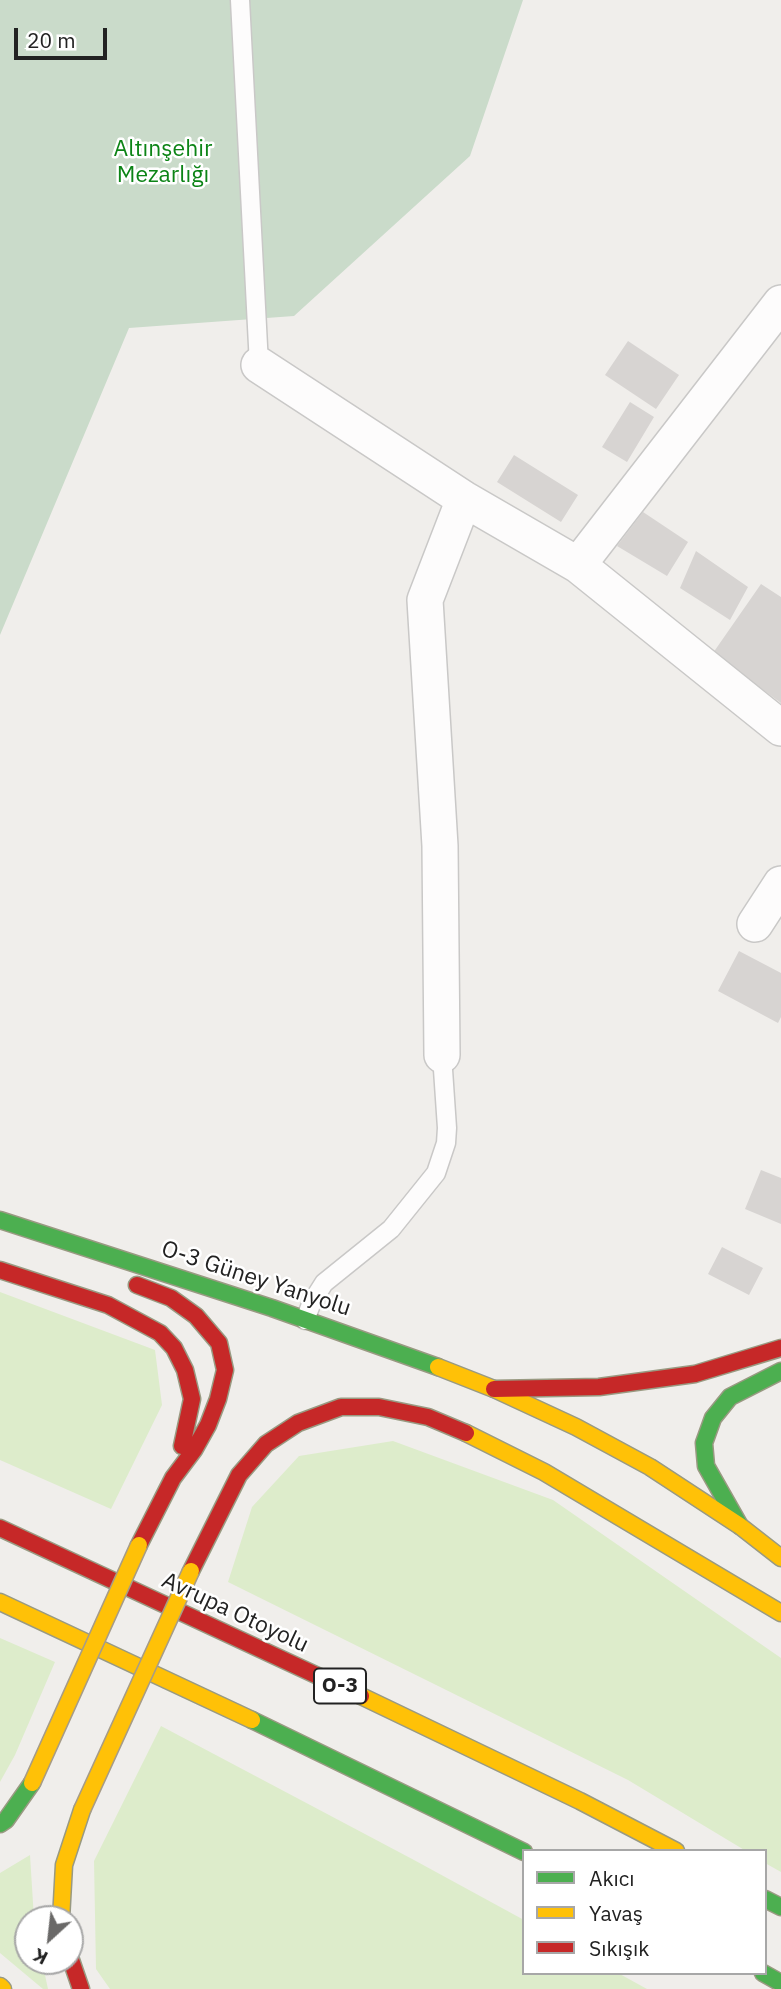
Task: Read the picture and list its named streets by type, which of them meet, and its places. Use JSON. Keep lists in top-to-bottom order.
{
  "streets": {
    "main road": ["O-3 Güney Yanyolu", "Avrupa Otoyolu", "O-3"]
  },
  "parks": ["Altınşehir Mezarlığı"],
  "legend": ["Akıcı", "Yavaş", "Sıkışık"],
  "scale_bar": "20 m",
  "north": "bottom left"
}
